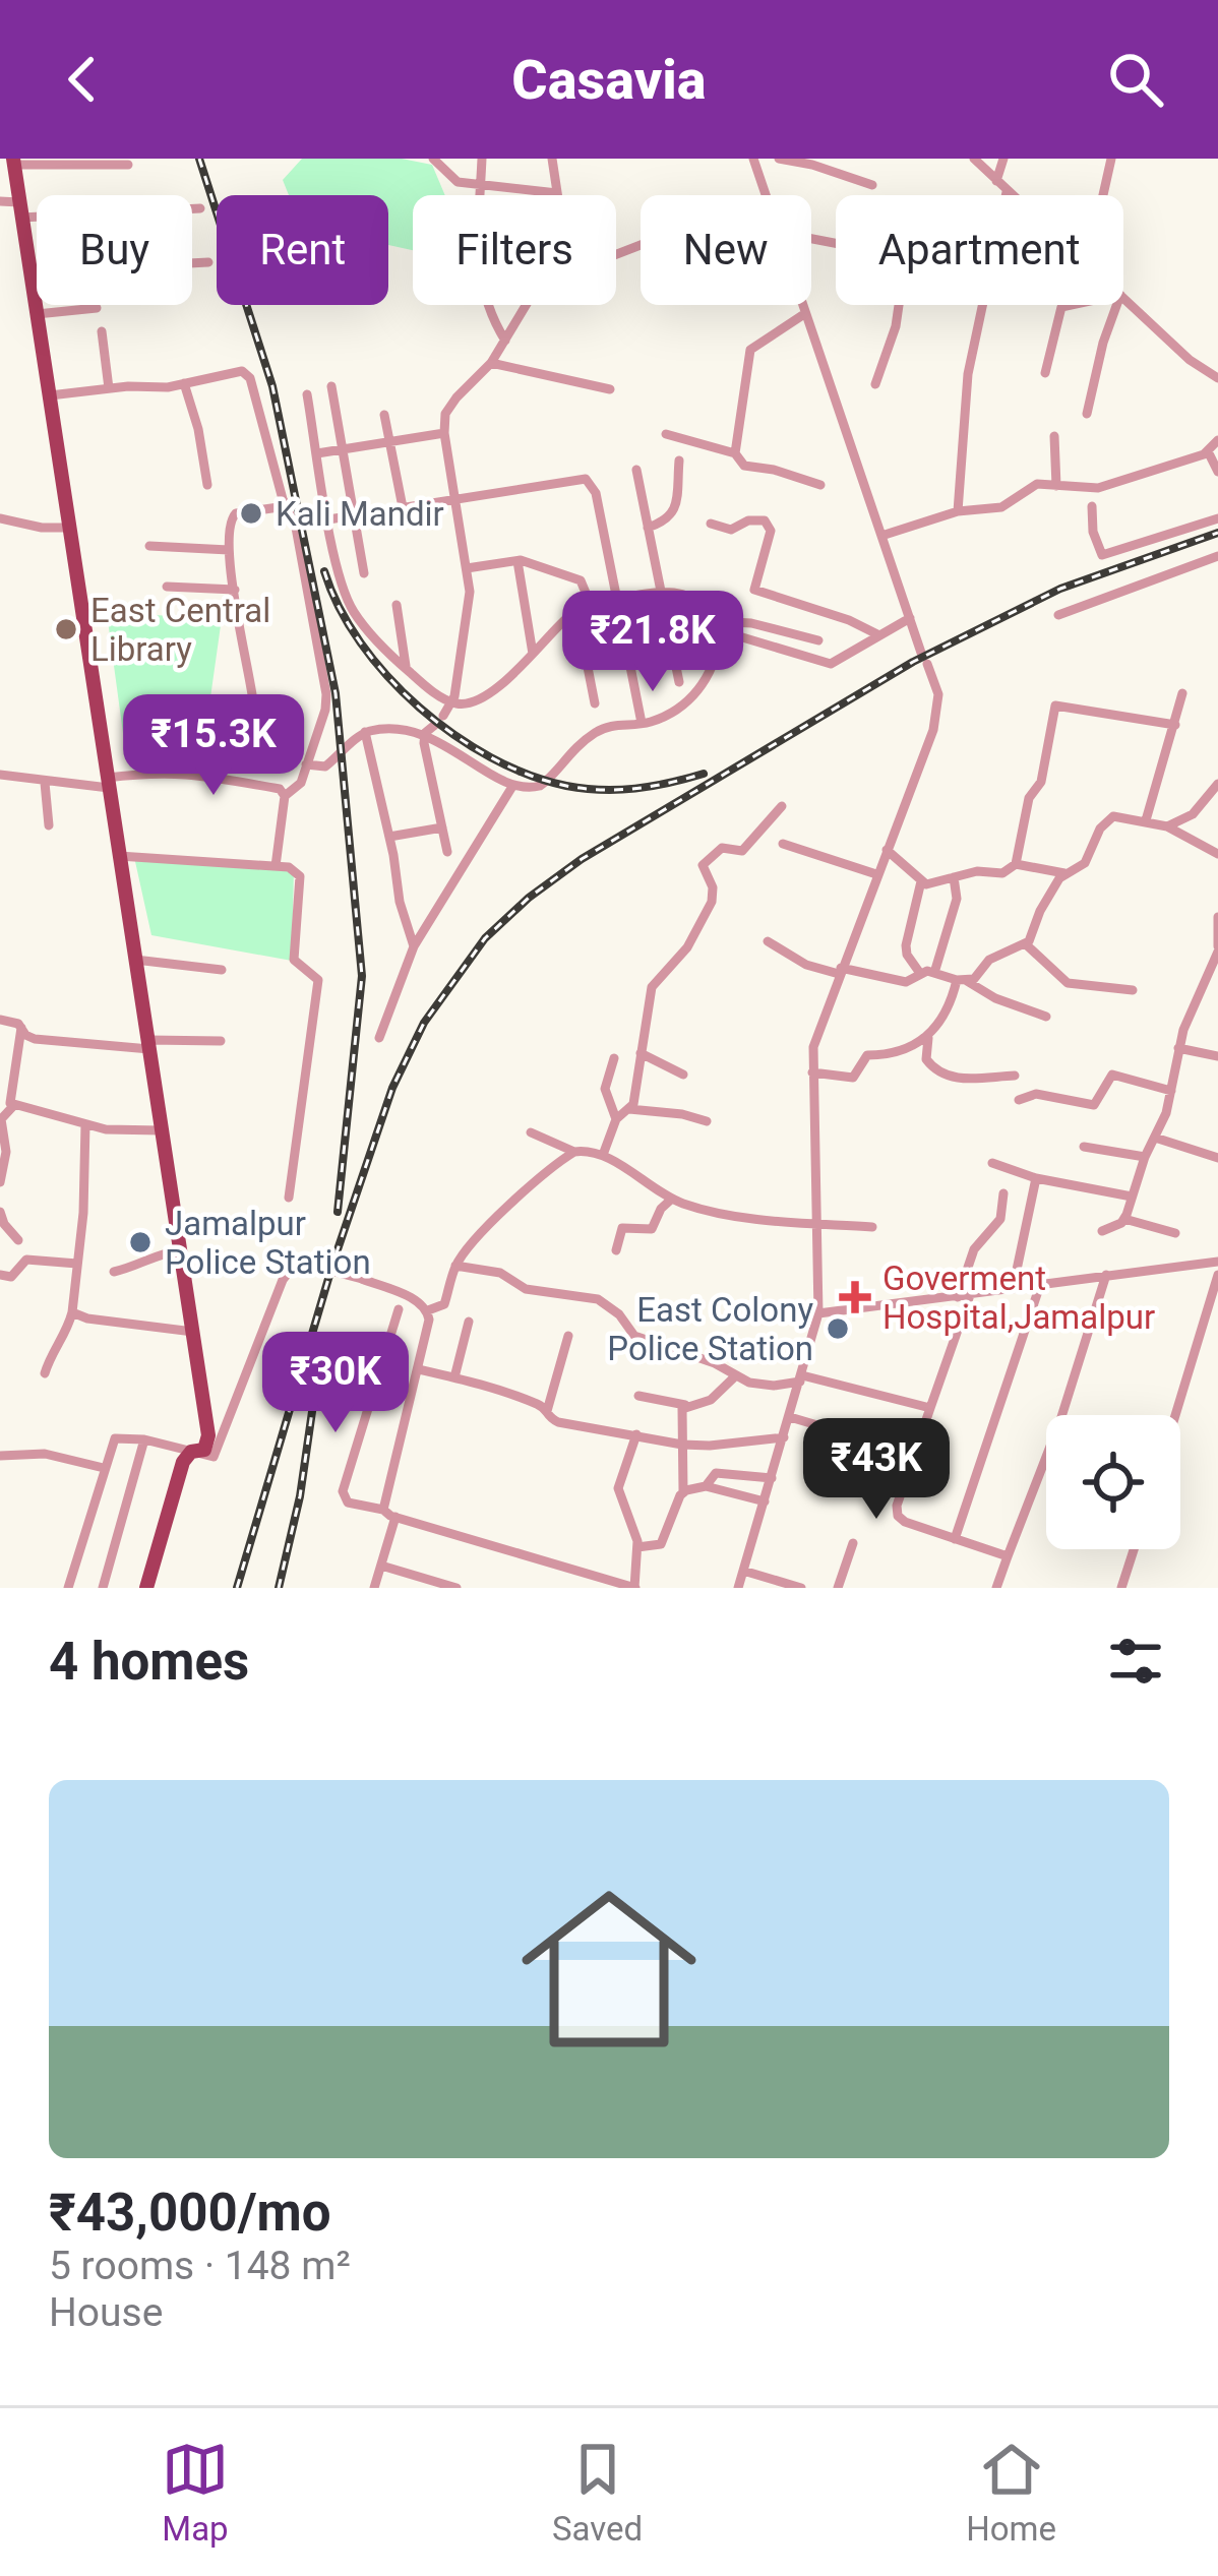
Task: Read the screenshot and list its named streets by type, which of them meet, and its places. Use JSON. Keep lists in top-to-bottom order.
{
  "places": {
    "other": [
      "Kali Mandir",
      "East Central Library",
      "Jamalpur Police Station",
      "East Colony Police Station"
    ],
    "health": ["Goverment Hospital,Jamalpur"]
  },
  "page": {
    "header": "Casavia",
    "chip": [
      "Buy",
      "Rent",
      "Filters",
      "New",
      "Apartment"
    ],
    "price": [
      "₹21.8K",
      "₹15.3K",
      "₹30K",
      "₹43K"
    ],
    "heading": "4 homes",
    "list": [
      {
        "name": "₹43,000/mo",
        "note": "5 rooms · 148 m² · House"
      }
    ],
    "tabs": ["Map", "Saved", "Home"]
  }
}
